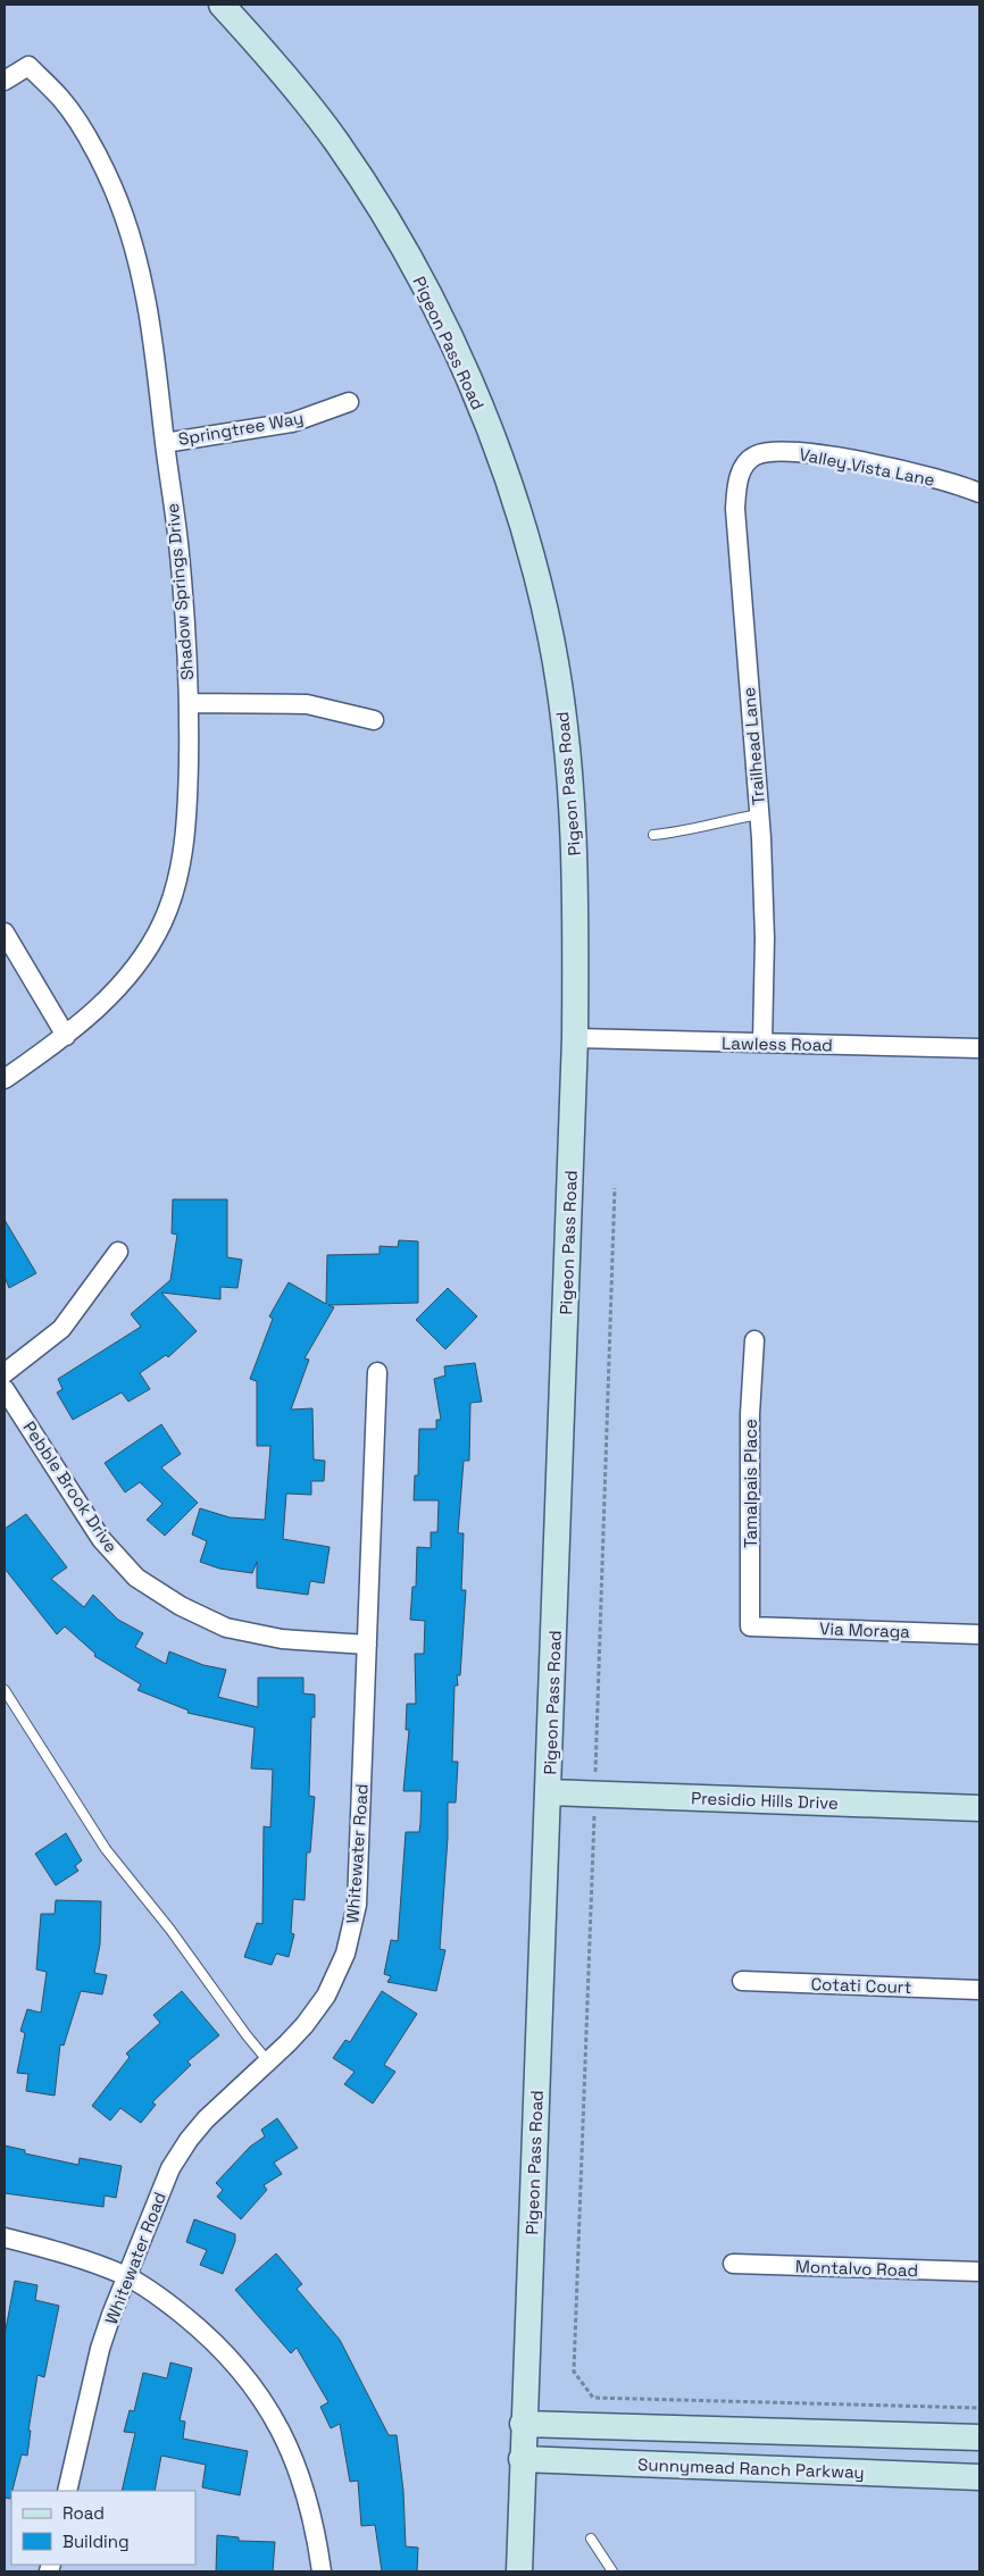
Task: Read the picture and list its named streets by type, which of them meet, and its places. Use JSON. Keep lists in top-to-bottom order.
{
  "streets": {
    "street": [
      "Pigeon Pass Road",
      "Springtree Way",
      "Valley Vista Lane",
      "Shadow Springs Drive",
      "Trailhead Lane",
      "Lawless Road",
      "Tamalpais Place",
      "Pebble Brook Drive",
      "Via Moraga",
      "Presidio Hills Drive",
      "Whitewater Road",
      "Cotati Court",
      "Montalvo Road",
      "Sunnymead Ranch Parkway"
    ]
  },
  "crossings": [
    ["Pigeon Pass Road", "Lawless Road"],
    ["Pigeon Pass Road", "Presidio Hills Drive"],
    ["Pigeon Pass Road", "Sunnymead Ranch Parkway"],
    ["Springtree Way", "Shadow Springs Drive"],
    ["Valley Vista Lane", "Trailhead Lane"],
    ["Trailhead Lane", "Lawless Road"],
    ["Tamalpais Place", "Via Moraga"],
    ["Pebble Brook Drive", "Whitewater Road"]
  ],
  "legend": ["Road", "Building"]
}
